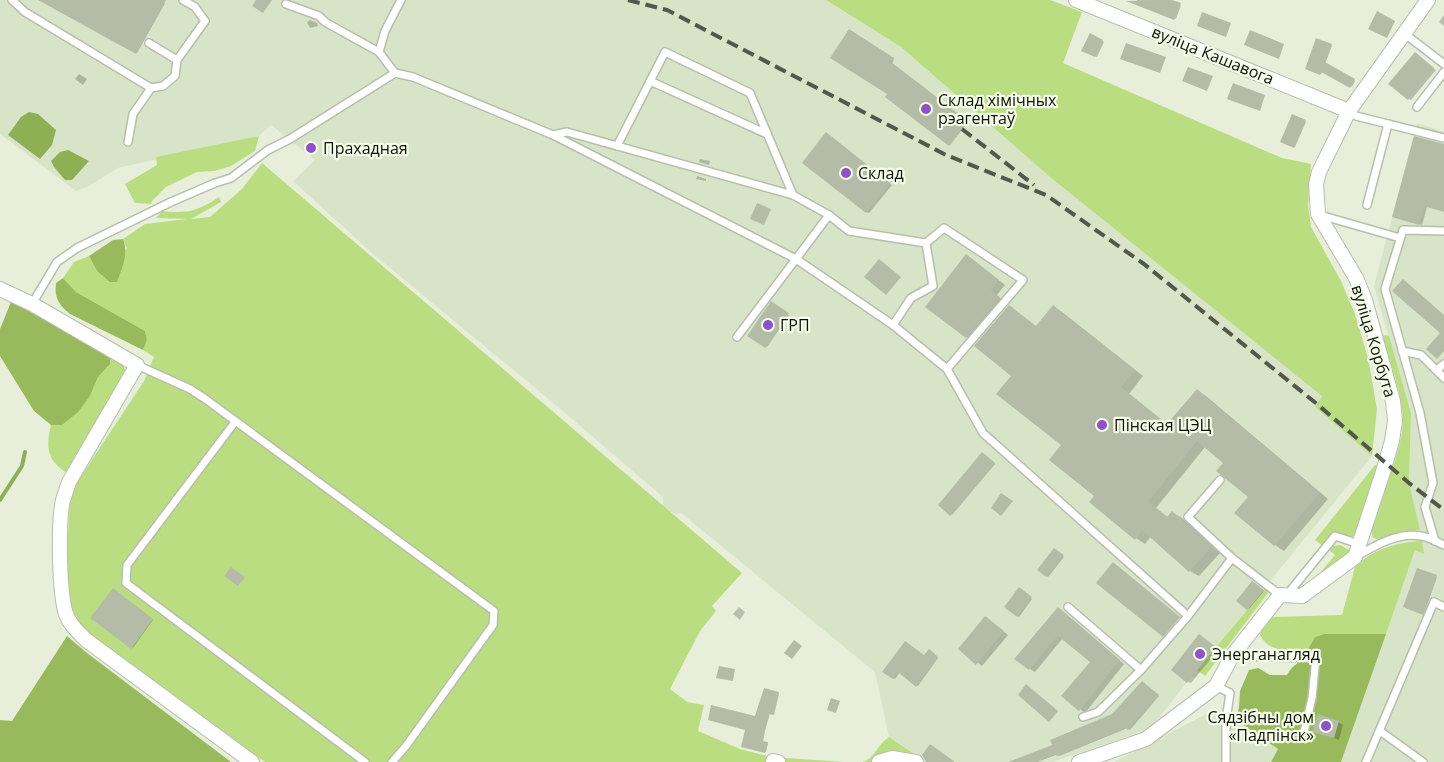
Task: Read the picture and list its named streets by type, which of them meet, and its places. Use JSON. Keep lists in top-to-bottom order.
{
  "streets": {
    "street": ["вуліца Кашавога", "вуліца Корбута"]
  },
  "crossings": [
    ["вуліца Кашавога", "вуліца Корбута"]
  ],
  "places": [
    "Склад хімічных рэагентаў",
    "Прахадная",
    "Склад",
    "ГРП",
    "Пінская ЦЭЦ",
    "Энерганагляд",
    "Сядзібны дом «Падпінск»"
  ]
}
